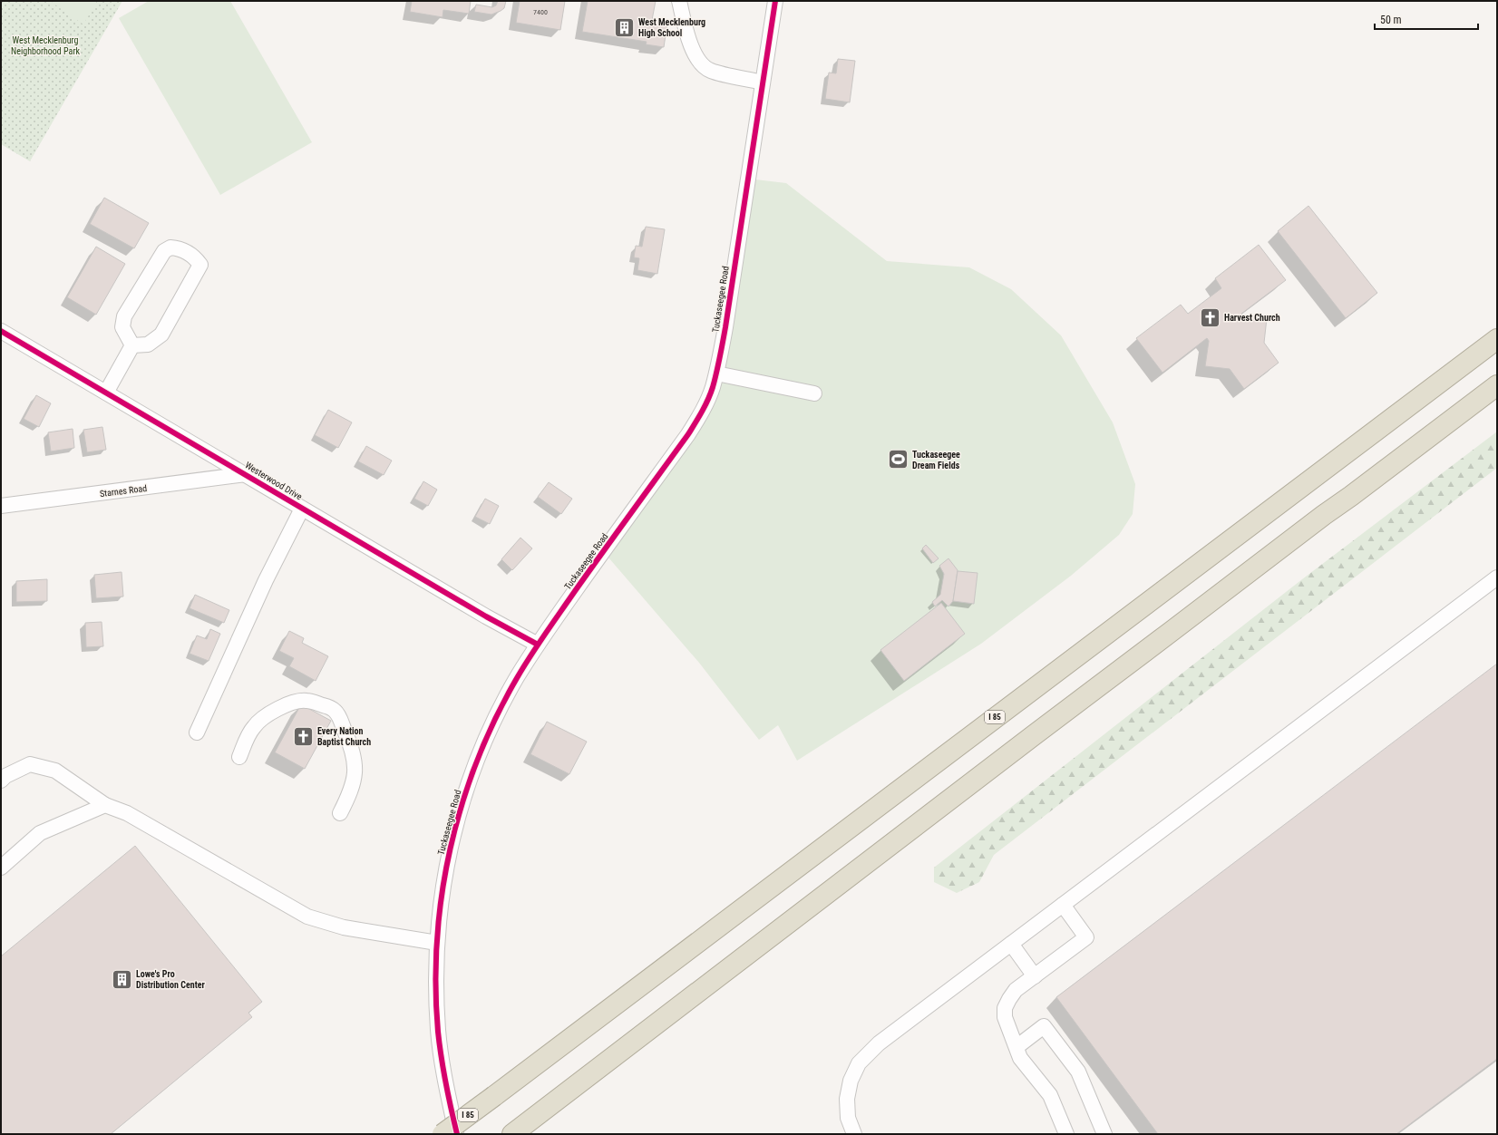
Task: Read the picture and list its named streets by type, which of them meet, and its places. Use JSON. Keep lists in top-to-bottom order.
{
  "streets": {
    "highway": ["I 85"],
    "street": ["Tuckaseegee Road", "Westerwood Drive", "Starnes Road"]
  },
  "crossings": [
    ["Tuckaseegee Road", "Westerwood Drive"],
    ["Westerwood Drive", "Starnes Road"]
  ],
  "parks": ["West Mecklenburg Neighborhood Park"],
  "places": {
    "building": ["West Mecklenburg High School", "Lowe's Pro Distribution Center"],
    "church": ["Harvest Church", "Every Nation Baptist Church"],
    "sports": ["Tuckaseegee Dream Fields"]
  },
  "house_numbers": ["7400"],
  "scale_bar": "50 m"
}
